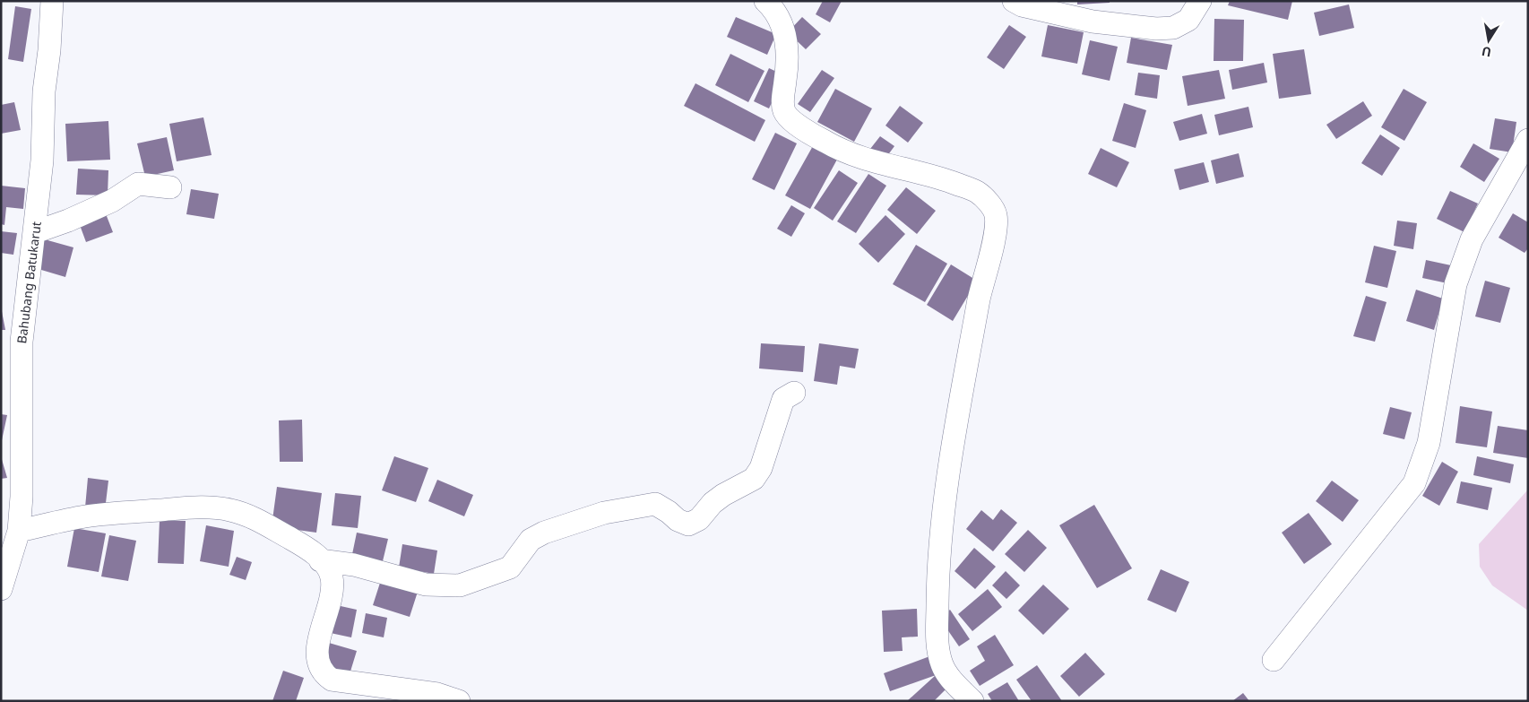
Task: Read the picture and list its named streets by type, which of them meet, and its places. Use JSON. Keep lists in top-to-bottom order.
{
  "streets": {
    "street": ["Bahubang Batukarut"]
  },
  "north": "bottom"
}
